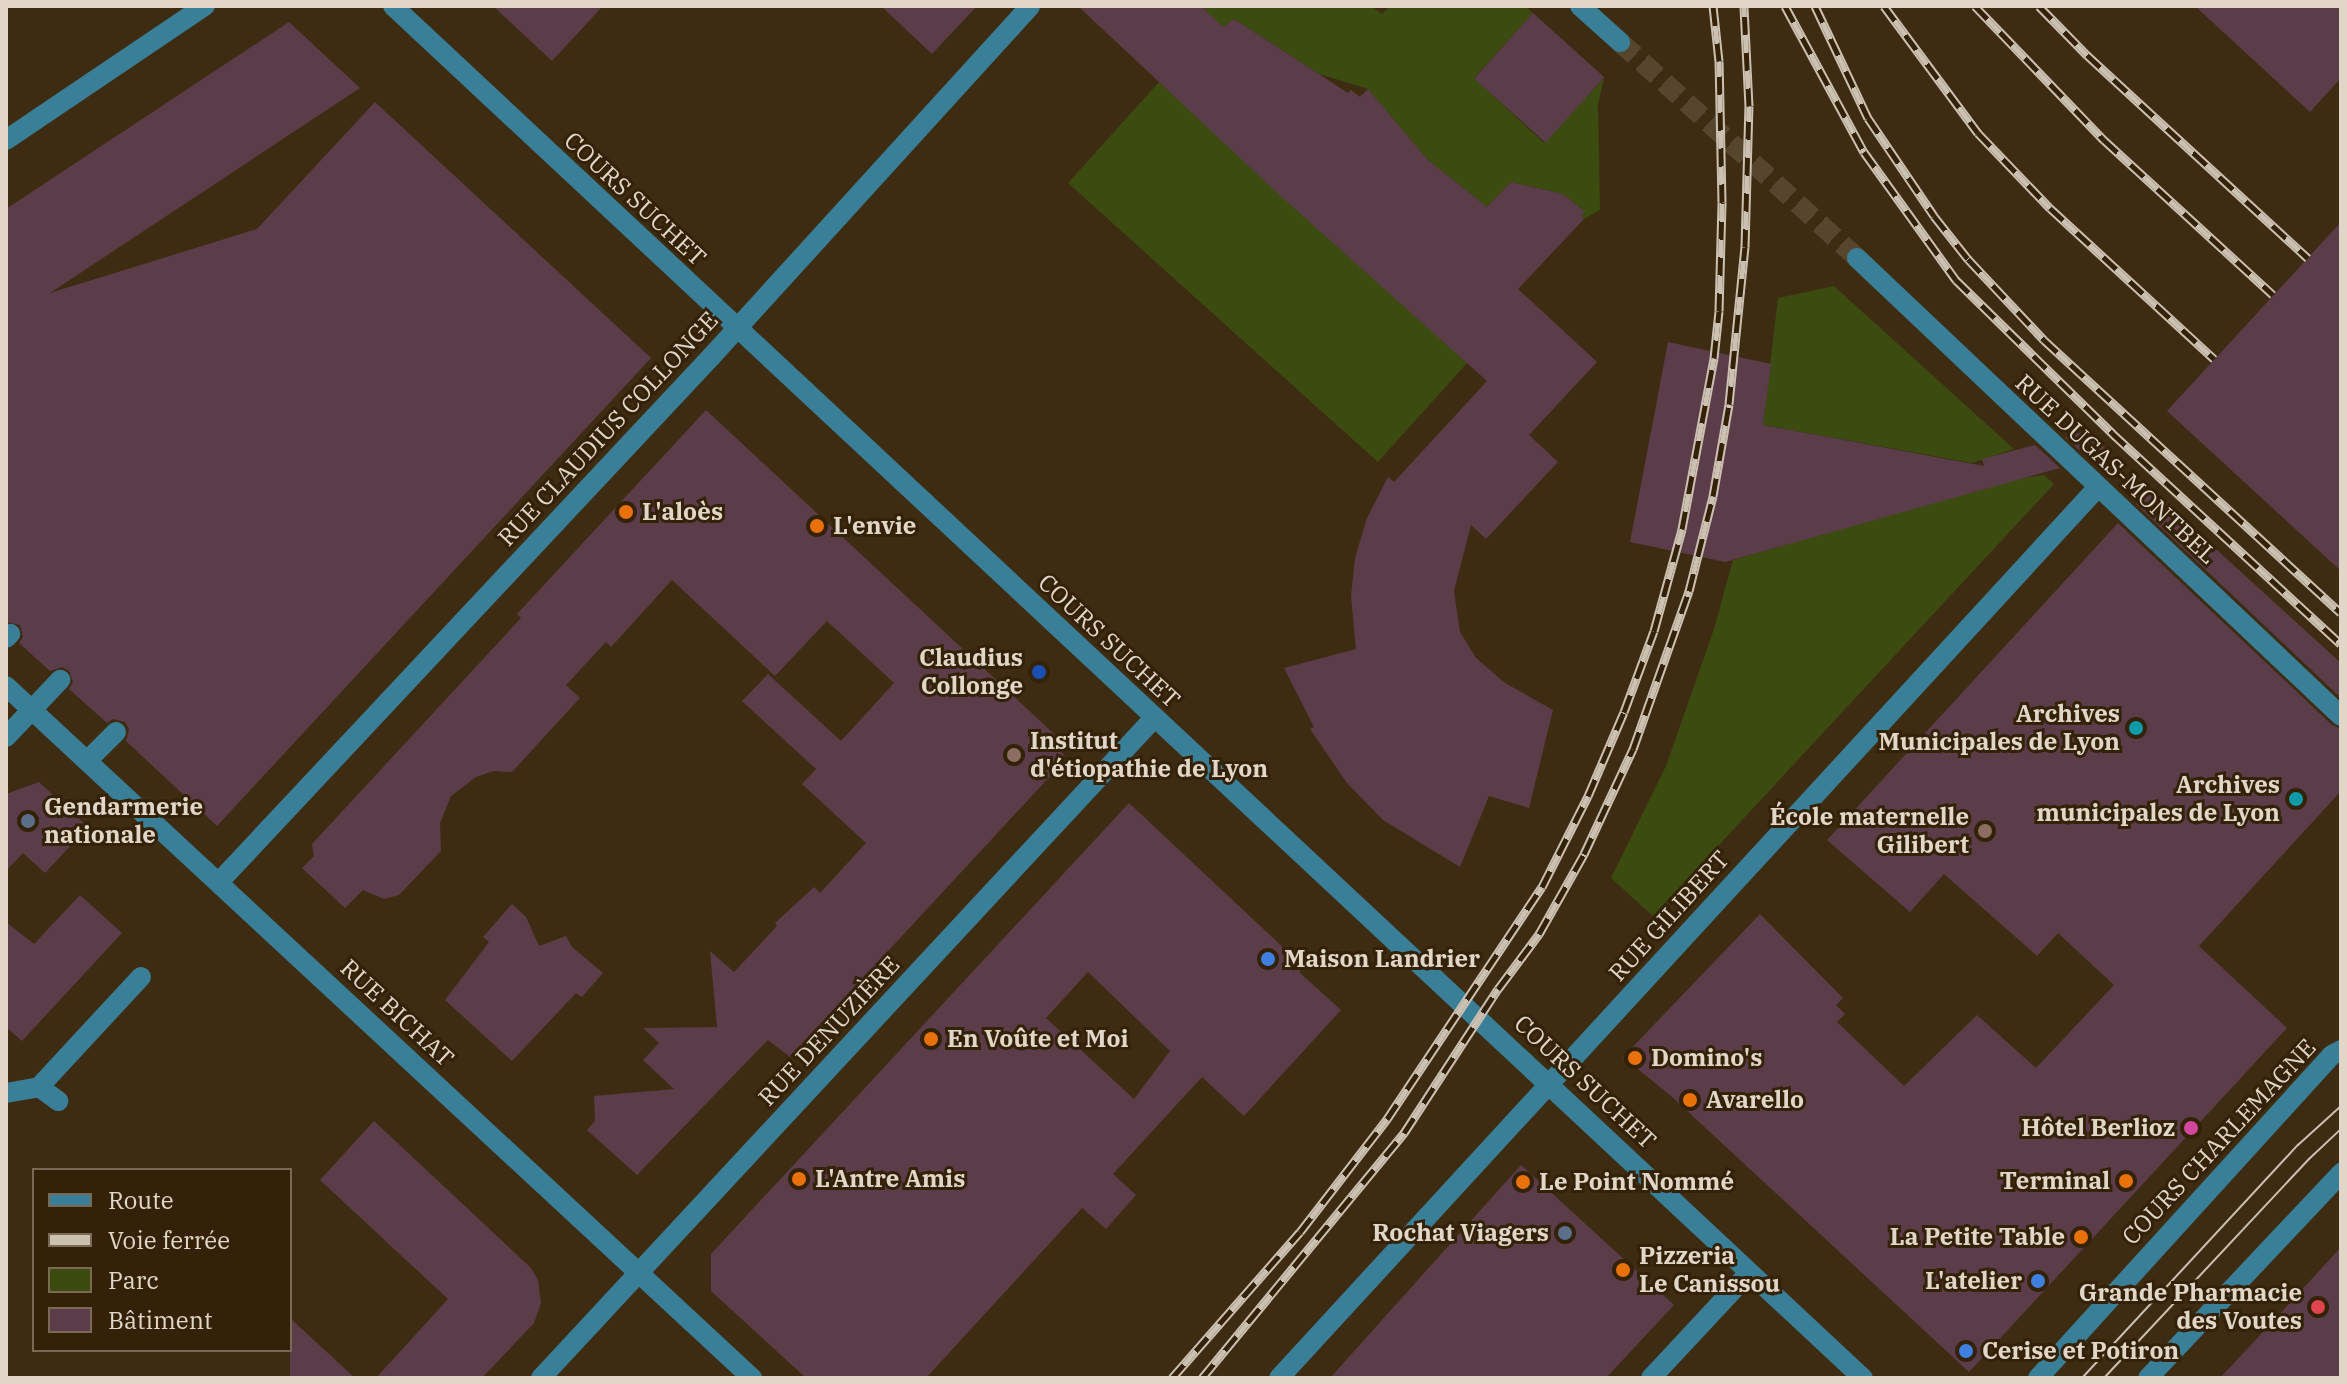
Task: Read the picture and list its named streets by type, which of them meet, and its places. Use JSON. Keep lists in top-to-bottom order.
{
  "streets": {
    "street": [
      "COURS SUCHET",
      "RUE CLAUDIUS COLLONGE",
      "RUE DUGAS-MONTBEL",
      "RUE GILIBERT",
      "RUE BICHAT",
      "RUE DENUZIÈRE",
      "COURS CHARLEMAGNE"
    ]
  },
  "crossings": [
    ["COURS SUCHET", "RUE CLAUDIUS COLLONGE"],
    ["COURS SUCHET", "RUE GILIBERT"],
    ["COURS SUCHET", "RUE DENUZIÈRE"],
    ["RUE CLAUDIUS COLLONGE", "RUE BICHAT"],
    ["RUE DUGAS-MONTBEL", "RUE GILIBERT"],
    ["RUE BICHAT", "RUE DENUZIÈRE"]
  ],
  "places": [
    "L'aloès",
    "L'envie",
    "Claudius Collonge",
    "Archives Municipales de Lyon",
    "Institut d'étiopathie de Lyon",
    "Archives municipales de Lyon",
    "Gendarmerie nationale",
    "École maternelle Gilibert",
    "Maison Landrier",
    "En Voûte et Moi",
    "Domino's",
    "Avarello",
    "Hôtel Berlioz",
    "L'Antre Amis",
    "Terminal",
    "Le Point Nommé",
    "Rochat Viagers",
    "La Petite Table",
    "Pizzeria Le Canissou",
    "L'atelier",
    "Grande Pharmacie des Voutes",
    "Cerise et Potiron"
  ],
  "legend": [
    "Route",
    "Voie ferrée",
    "Parc",
    "Bâtiment"
  ]
}
